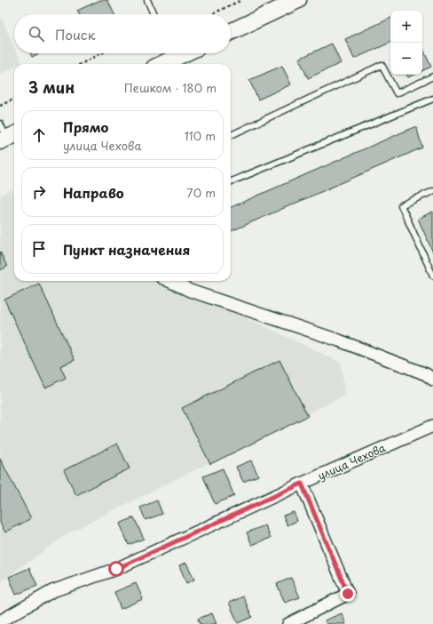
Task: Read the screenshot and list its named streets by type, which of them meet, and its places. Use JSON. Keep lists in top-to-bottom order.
{
  "streets": {
    "street": ["улица Чехова"]
  },
  "page": {
    "map_buttons": ["+", "−"],
    "search": "Поиск",
    "heading": ["3 мин", "Пешком · 180 m"],
    "list": [
      ["Прямо", "улица Чехова", "110 m"],
      ["Направо", "70 m"],
      "Пункт назначения"
    ]
  }
}
